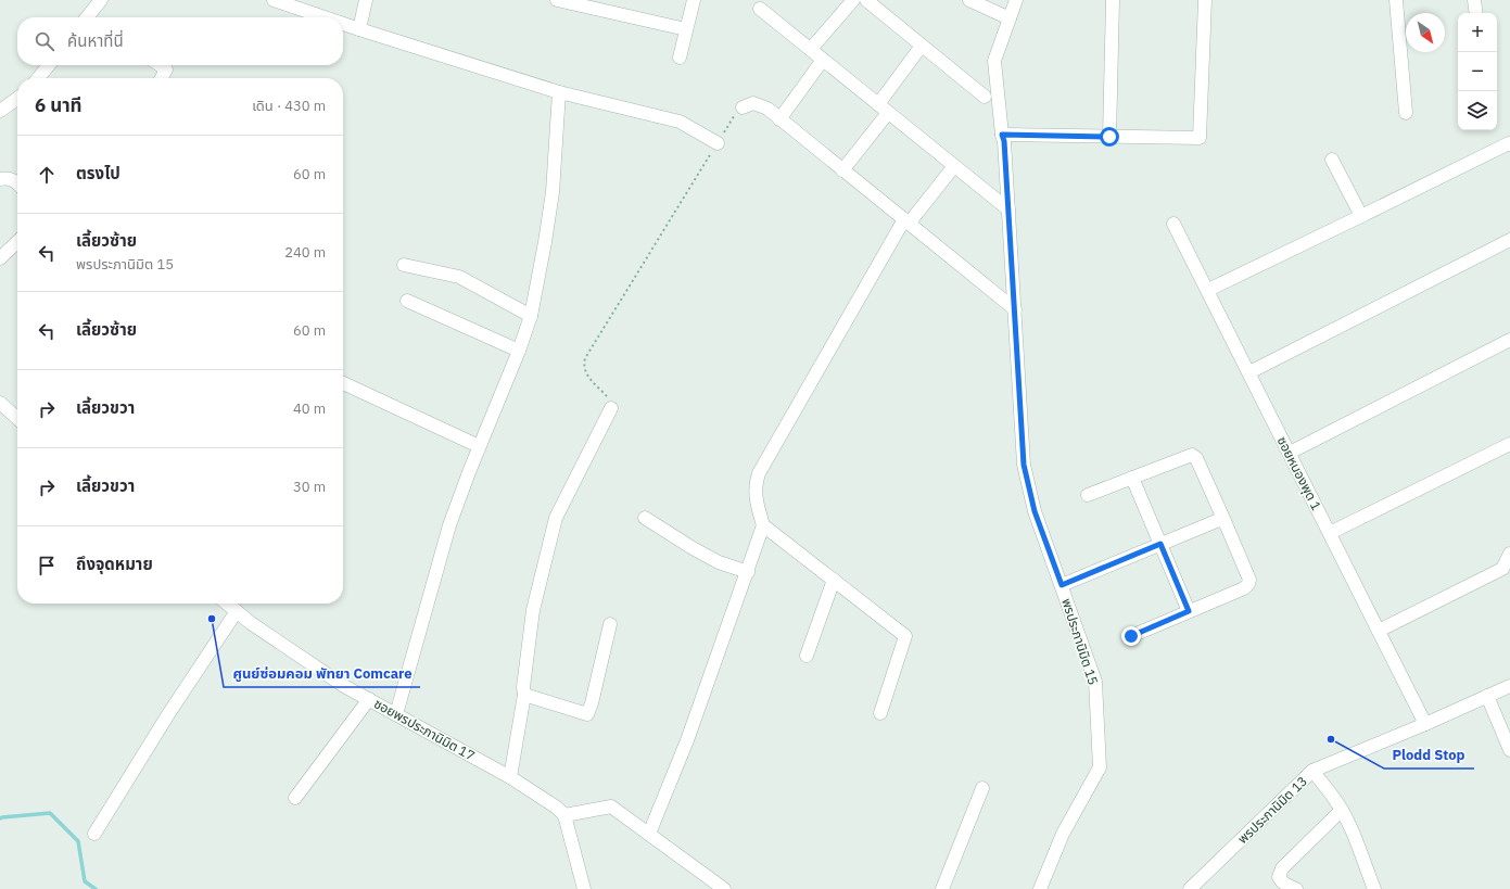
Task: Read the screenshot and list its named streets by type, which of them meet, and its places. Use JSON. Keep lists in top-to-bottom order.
{
  "streets": {
    "street": [
      "ซอยหนองพุด 1",
      "พรประภานิมิต 15",
      "ซอยพรประภานิมิต 17",
      "พรประภานิมิต 13"
    ]
  },
  "crossings": [
    ["ซอยหนองพุด 1", "พรประภานิมิต 13"]
  ],
  "places": ["ศูนย์ซ่อมคอม พัทยา Comcare", "Plodd Stop"],
  "north": "bottom right",
  "page": {
    "map_buttons": ["+", "−"],
    "search": "ค้นหาที่นี่",
    "heading": ["6 นาที", "เดิน · 430 m"],
    "list": [
      ["ตรงไป", "60 m"],
      ["เลี้ยวซ้าย", "พรประภานิมิต 15", "240 m"],
      ["เลี้ยวซ้าย", "60 m"],
      ["เลี้ยวขวา", "40 m"],
      ["เลี้ยวขวา", "30 m"],
      "ถึงจุดหมาย"
    ]
  }
}
